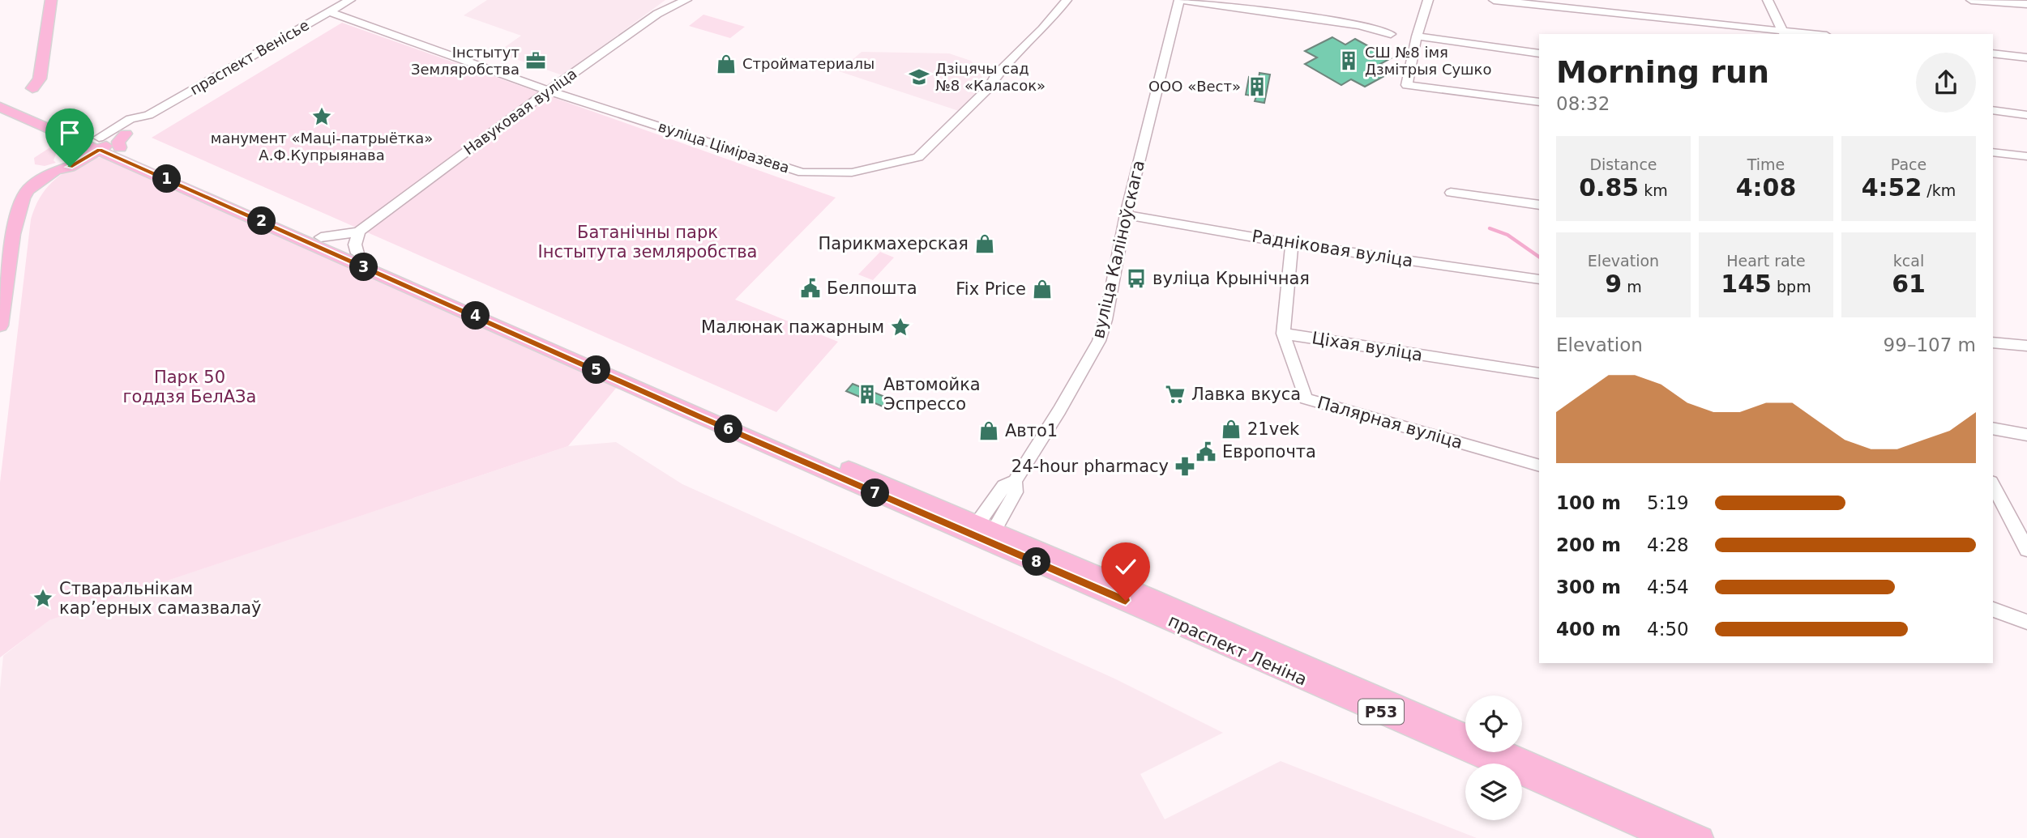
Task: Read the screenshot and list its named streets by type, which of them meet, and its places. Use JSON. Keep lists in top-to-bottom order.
{
  "streets": {
    "main road": ["праспект Леніна", "Р53"],
    "street": [
      "праспект Венісье",
      "Навуковая вуліца",
      "вуліца Ціміразева",
      "Радніковая вуліца",
      "вуліца Каліноўскага",
      "Ціхая вуліца",
      "Палярная вуліца"
    ]
  },
  "crossings": [
    ["праспект Венісье", "вуліца Ціміразева"],
    ["праспект Венісье", "праспект Леніна"],
    ["Навуковая вуліца", "вуліца Ціміразева"],
    ["Навуковая вуліца", "праспект Леніна"],
    ["Радніковая вуліца", "вуліца Каліноўскага"],
    ["вуліца Каліноўскага", "праспект Леніна"],
    ["Ціхая вуліца", "Палярная вуліца"]
  ],
  "parks": ["Батанічны парк Інстытута земляробства", "Парк 50 годдзя БелАЗа"],
  "places": {
    "office": ["Інстытут Земляробства"],
    "building": ["СШ №8 імя Дзмітрыя Сушко", "ООО «Вест»", "Автомойка Эспрессо"],
    "shop": [
      "Стройматериалы",
      "Парикмахерская",
      "Fix Price",
      "21vek",
      "Авто1"
    ],
    "school or university": ["Дзіцячы сад №8 «Каласок»"],
    "place": ["манумент «Маці-патрыётка» А.Ф.Купрыянава", "Малюнак пажарным", "Стваральнікам карʼерных самазвалаў"],
    "bus stop": ["вуліца Крынічная"],
    "public building": ["Белпошта", "Европочта"],
    "supermarket": ["Лавка вкуса"],
    "pharmacy": ["24-hour pharmacy"]
  },
  "page": {
    "heading": ["Morning run", "08:32"],
    "stats": [
      ["Distance", "0.85 km"],
      ["Time", "4:08"],
      ["Pace", "4:52 /km"],
      ["Elevation", "9 m"],
      ["Heart rate", "145 bpm"],
      ["kcal", "61"]
    ],
    "pins": [
      "1",
      "2",
      "3",
      "4",
      "5",
      "6",
      "7",
      "8"
    ],
    "chart": ["Elevation", "99–107 m"],
    "list": [
      {
        "name": "100 m",
        "note": "5:19"
      },
      {
        "name": "200 m",
        "note": "4:28"
      },
      {
        "name": "300 m",
        "note": "4:54"
      },
      {
        "name": "400 m",
        "note": "4:50"
      }
    ]
  }
}
